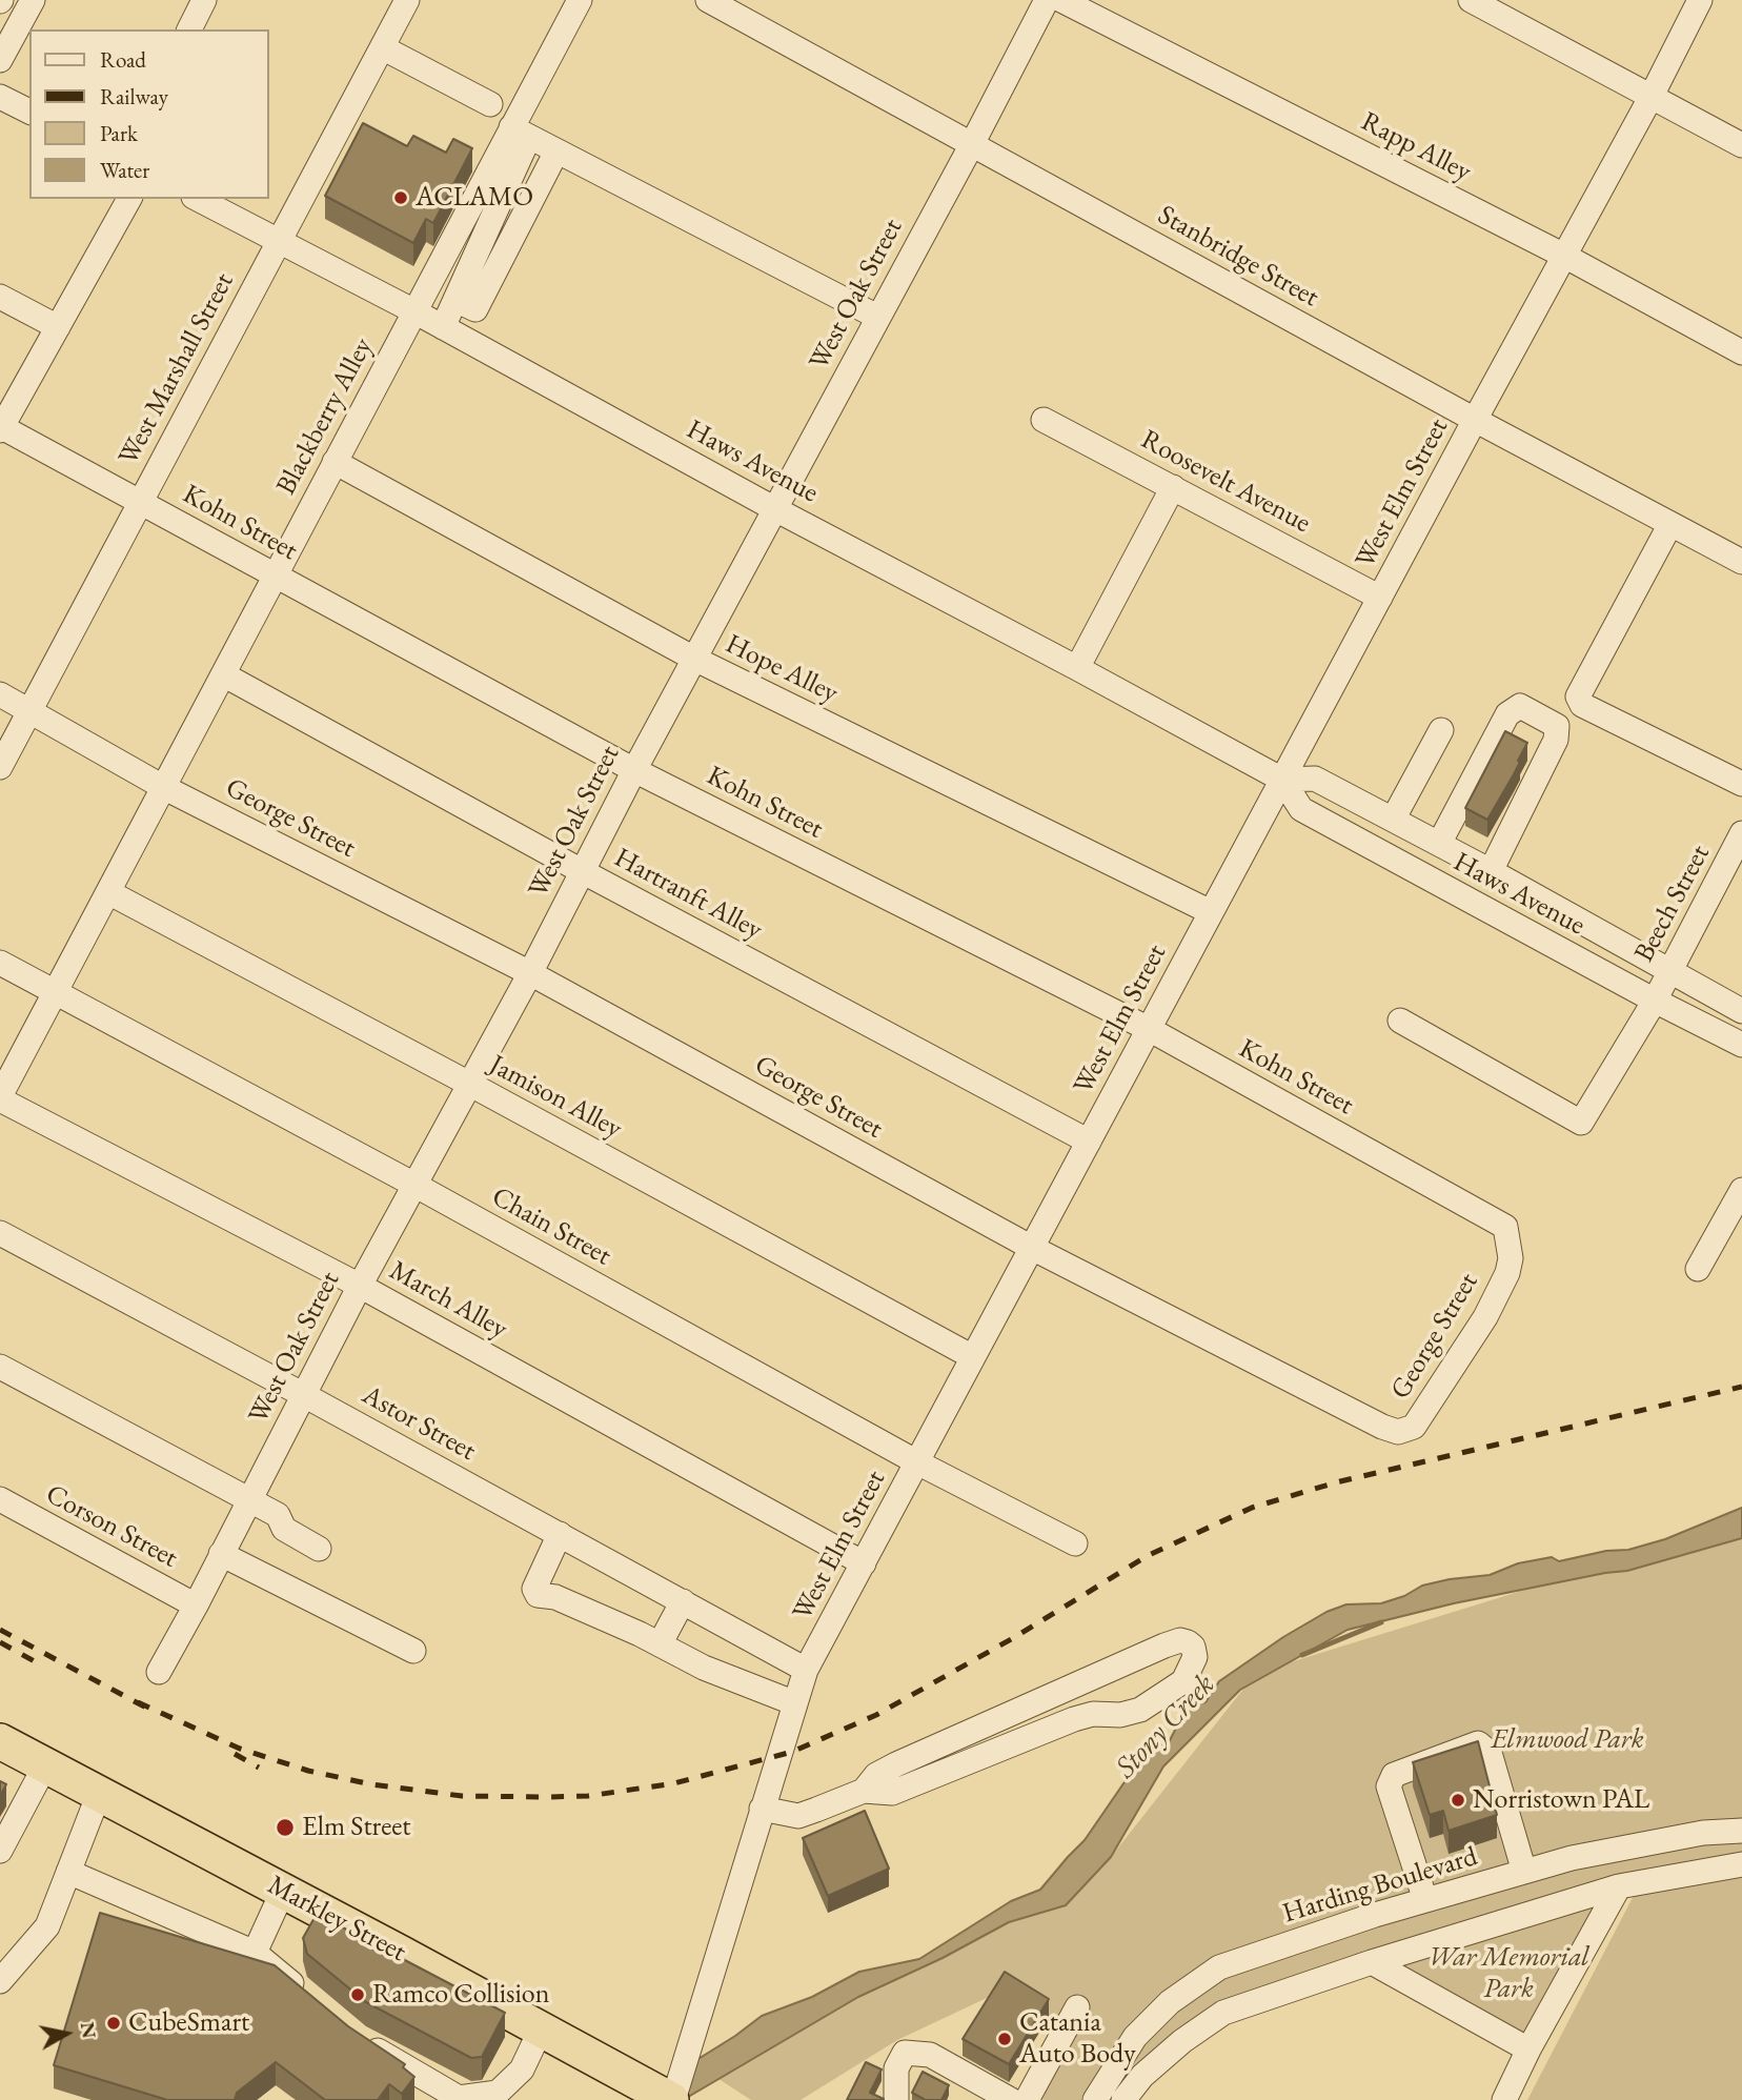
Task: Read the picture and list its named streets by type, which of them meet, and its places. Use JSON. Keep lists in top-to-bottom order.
{
  "streets": {
    "highway": ["Markley Street"],
    "street": [
      "Rapp Alley",
      "Stanbridge Street",
      "West Oak Street",
      "West Marshall Street",
      "Blackberry Alley",
      "Haws Avenue",
      "Roosevelt Avenue",
      "West Elm Street",
      "Kohn Street",
      "Hope Alley",
      "George Street",
      "Hartranft Alley",
      "Beech Street",
      "Jamison Alley",
      "Chain Street",
      "March Alley",
      "Astor Street",
      "Corson Street",
      "Harding Boulevard"
    ]
  },
  "crossings": [
    ["Rapp Alley", "West Elm Street"],
    ["Stanbridge Street", "West Oak Street"],
    ["Stanbridge Street", "West Elm Street"],
    ["West Oak Street", "Haws Avenue"],
    ["West Oak Street", "Kohn Street"],
    ["West Oak Street", "Hope Alley"],
    ["West Oak Street", "George Street"],
    ["West Oak Street", "Hartranft Alley"],
    ["West Oak Street", "Jamison Alley"],
    ["West Oak Street", "Chain Street"],
    ["West Oak Street", "March Alley"],
    ["West Oak Street", "Astor Street"],
    ["West Oak Street", "Corson Street"],
    ["West Marshall Street", "Haws Avenue"],
    ["West Marshall Street", "Kohn Street"],
    ["West Marshall Street", "George Street"],
    ["Blackberry Alley", "Haws Avenue"],
    ["Blackberry Alley", "Kohn Street"],
    ["Blackberry Alley", "Hope Alley"],
    ["Blackberry Alley", "George Street"],
    ["Blackberry Alley", "Hartranft Alley"],
    ["Blackberry Alley", "Jamison Alley"],
    ["Blackberry Alley", "Chain Street"],
    ["Blackberry Alley", "March Alley"],
    ["Haws Avenue", "West Elm Street"],
    ["Haws Avenue", "Beech Street"],
    ["Roosevelt Avenue", "West Elm Street"],
    ["West Elm Street", "Kohn Street"],
    ["West Elm Street", "Hope Alley"],
    ["West Elm Street", "George Street"],
    ["West Elm Street", "Hartranft Alley"],
    ["West Elm Street", "Jamison Alley"],
    ["West Elm Street", "Chain Street"],
    ["West Elm Street", "March Alley"],
    ["West Elm Street", "Astor Street"],
    ["West Elm Street", "Markley Street"],
    ["Kohn Street", "George Street"]
  ],
  "water": ["Stony Creek"],
  "parks": ["Elmwood Park", "War Memorial Park"],
  "places": [
    "ACLAMO",
    "Norristown PAL",
    "Elm Street",
    "Ramco Collision",
    "CubeSmart",
    "Catania Auto Body"
  ],
  "legend": [
    "Road",
    "Railway",
    "Park",
    "Water"
  ],
  "north": "right"
}
